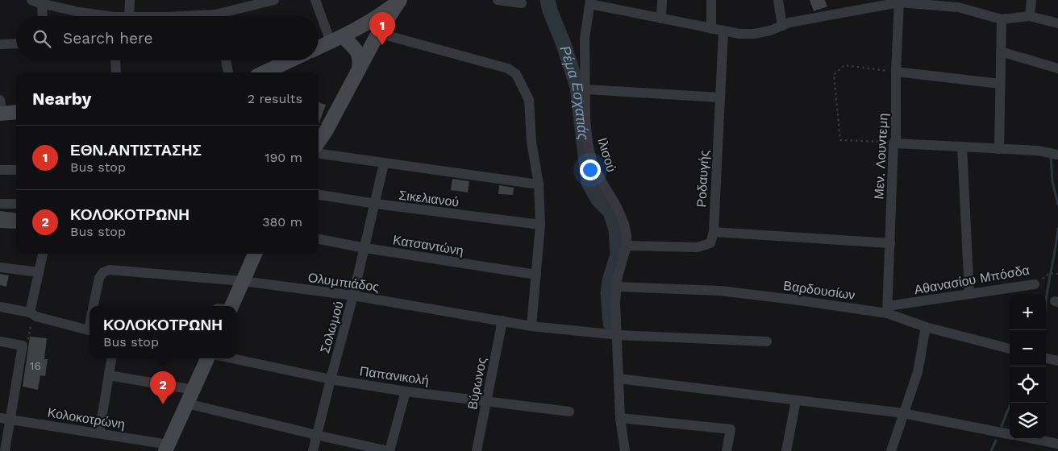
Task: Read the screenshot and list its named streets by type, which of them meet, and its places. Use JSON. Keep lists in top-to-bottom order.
{
  "streets": {
    "street": [
      "Ιλισού",
      "Μεν. Λουντεμη",
      "Ροδαυγής",
      "Σικελιανού",
      "Κατσαντώνη",
      "Αθανασίου Μπόσδα",
      "Ολυμπιάδος",
      "Βαρδουσίων",
      "Σολωμού",
      "Παπανικολή",
      "Βύρωνος",
      "Κολοκοτρώνη"
    ]
  },
  "crossings": [
    ["Ιλισού", "Ολυμπιάδος"],
    ["Ιλισού", "Βαρδουσίων"],
    ["Μεν. Λουντεμη", "Αθανασίου Μπόσδα"],
    ["Μεν. Λουντεμη", "Βαρδουσίων"],
    ["Σικελιανού", "Σολωμού"],
    ["Κατσαντώνη", "Σολωμού"],
    ["Αθανασίου Μπόσδα", "Βαρδουσίων"],
    ["Ολυμπιάδος", "Σολωμού"],
    ["Ολυμπιάδος", "Βύρωνος"],
    ["Σολωμού", "Παπανικολή"],
    ["Παπανικολή", "Βύρωνος"]
  ],
  "water": ["Ρέμα Εσχατιάς"],
  "house_numbers": ["16"],
  "page": {
    "pins": ["1", "2"],
    "search": "Search here",
    "heading": ["Nearby", "2 results"],
    "list": [
      {
        "mark": "1",
        "name": "ΕΘΝ.ΑΝΤΙΣΤΑΣΗΣ",
        "note": "Bus stop",
        "value": "190 m"
      },
      {
        "mark": "2",
        "name": "ΚΟΛΟΚΟΤΡΩΝΗ",
        "note": "Bus stop",
        "value": "380 m"
      }
    ],
    "map_buttons": ["+", "−"],
    "popup": ["ΚΟΛΟΚΟΤΡΩΝΗ", "Bus stop"]
  }
}
